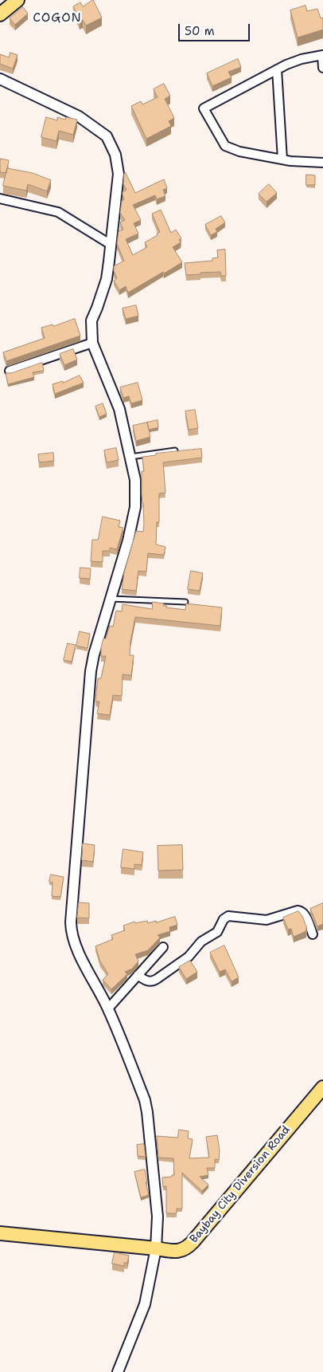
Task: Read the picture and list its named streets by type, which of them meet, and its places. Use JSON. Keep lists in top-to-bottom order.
{
  "streets": {
    "main road": ["Baybay City Diversion Road"]
  },
  "districts": ["COGON"],
  "scale_bar": "50 m"
}
